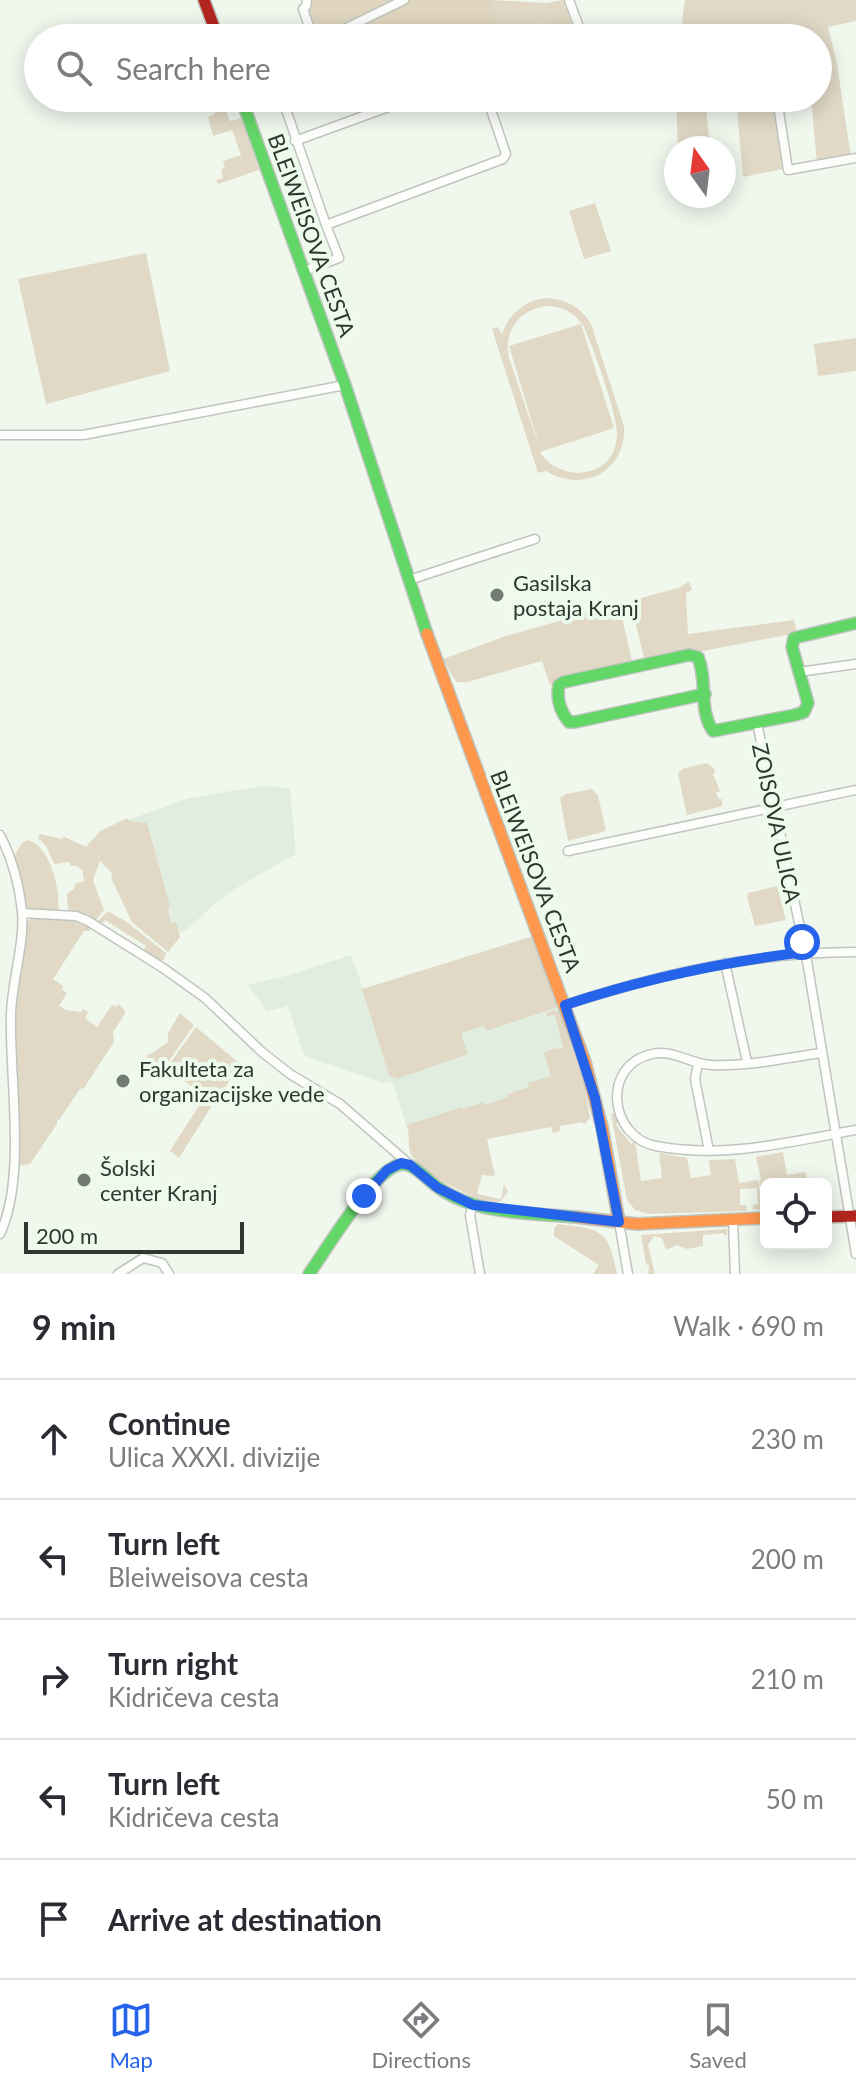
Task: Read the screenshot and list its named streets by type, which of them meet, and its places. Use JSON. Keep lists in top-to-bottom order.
{
  "streets": {
    "main road": ["BLEIWEISOVA CESTA"],
    "street": ["ZOISOVA ULICA"]
  },
  "places": ["Gasilska postaja Kranj", "Fakulteta za organizacijske vede", "Šolski center Kranj"],
  "scale_bar": "200 m",
  "north": "top",
  "page": {
    "search": "Search here",
    "scale": "200 m",
    "heading": ["9 min", "Walk · 690 m"],
    "list": [
      ["Continue", "Ulica XXXI. divizije", "230 m"],
      ["Turn left", "Bleiweisova cesta", "200 m"],
      ["Turn right", "Kidričeva cesta", "210 m"],
      ["Turn left", "Kidričeva cesta", "50 m"],
      "Arrive at destination"
    ],
    "nav": ["Map", "Directions", "Saved"]
  }
}
